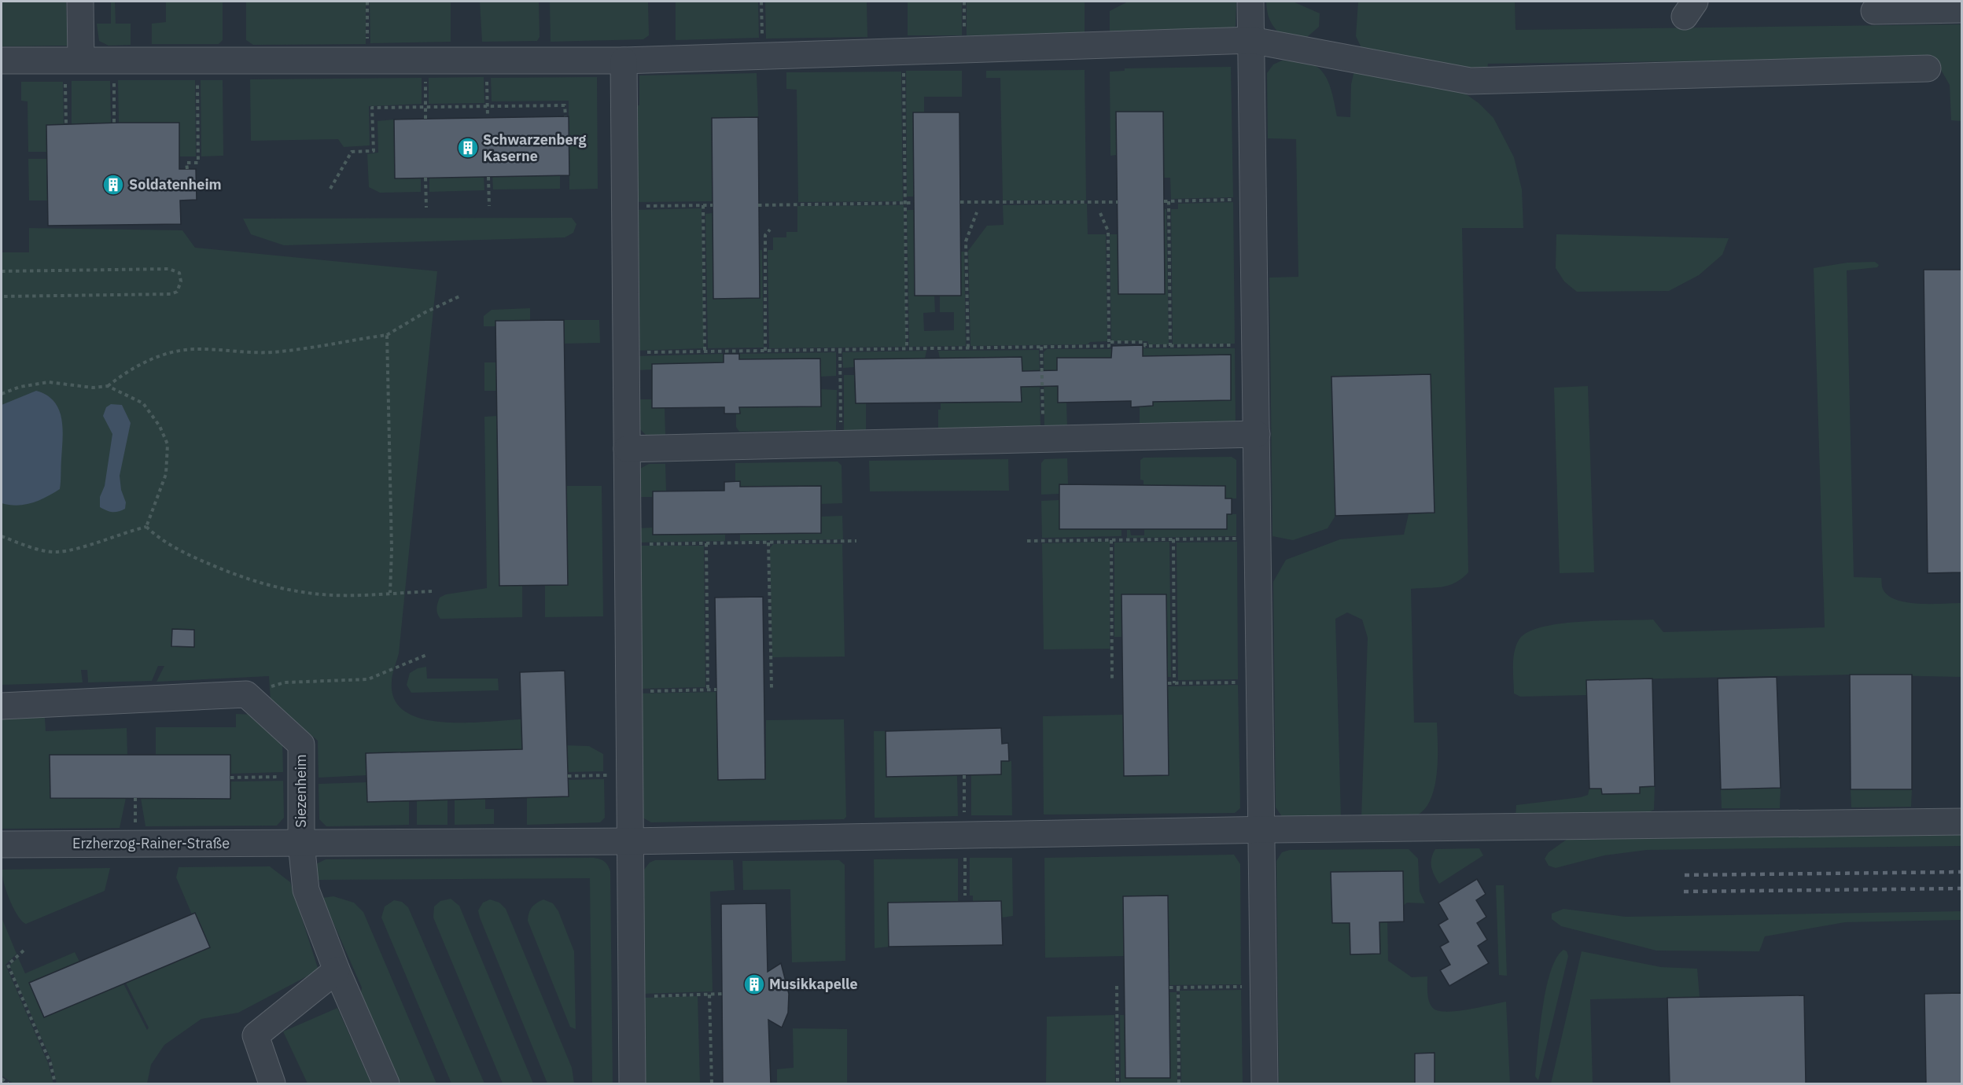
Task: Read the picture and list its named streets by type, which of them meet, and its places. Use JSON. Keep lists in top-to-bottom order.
{
  "streets": {
    "street": ["Siezenheim", "Erzherzog-Rainer-Straße"]
  },
  "crossings": [
    ["Siezenheim", "Erzherzog-Rainer-Straße"]
  ],
  "places": {
    "building": ["Schwarzenberg Kaserne", "Soldatenheim", "Musikkapelle"]
  }
}
